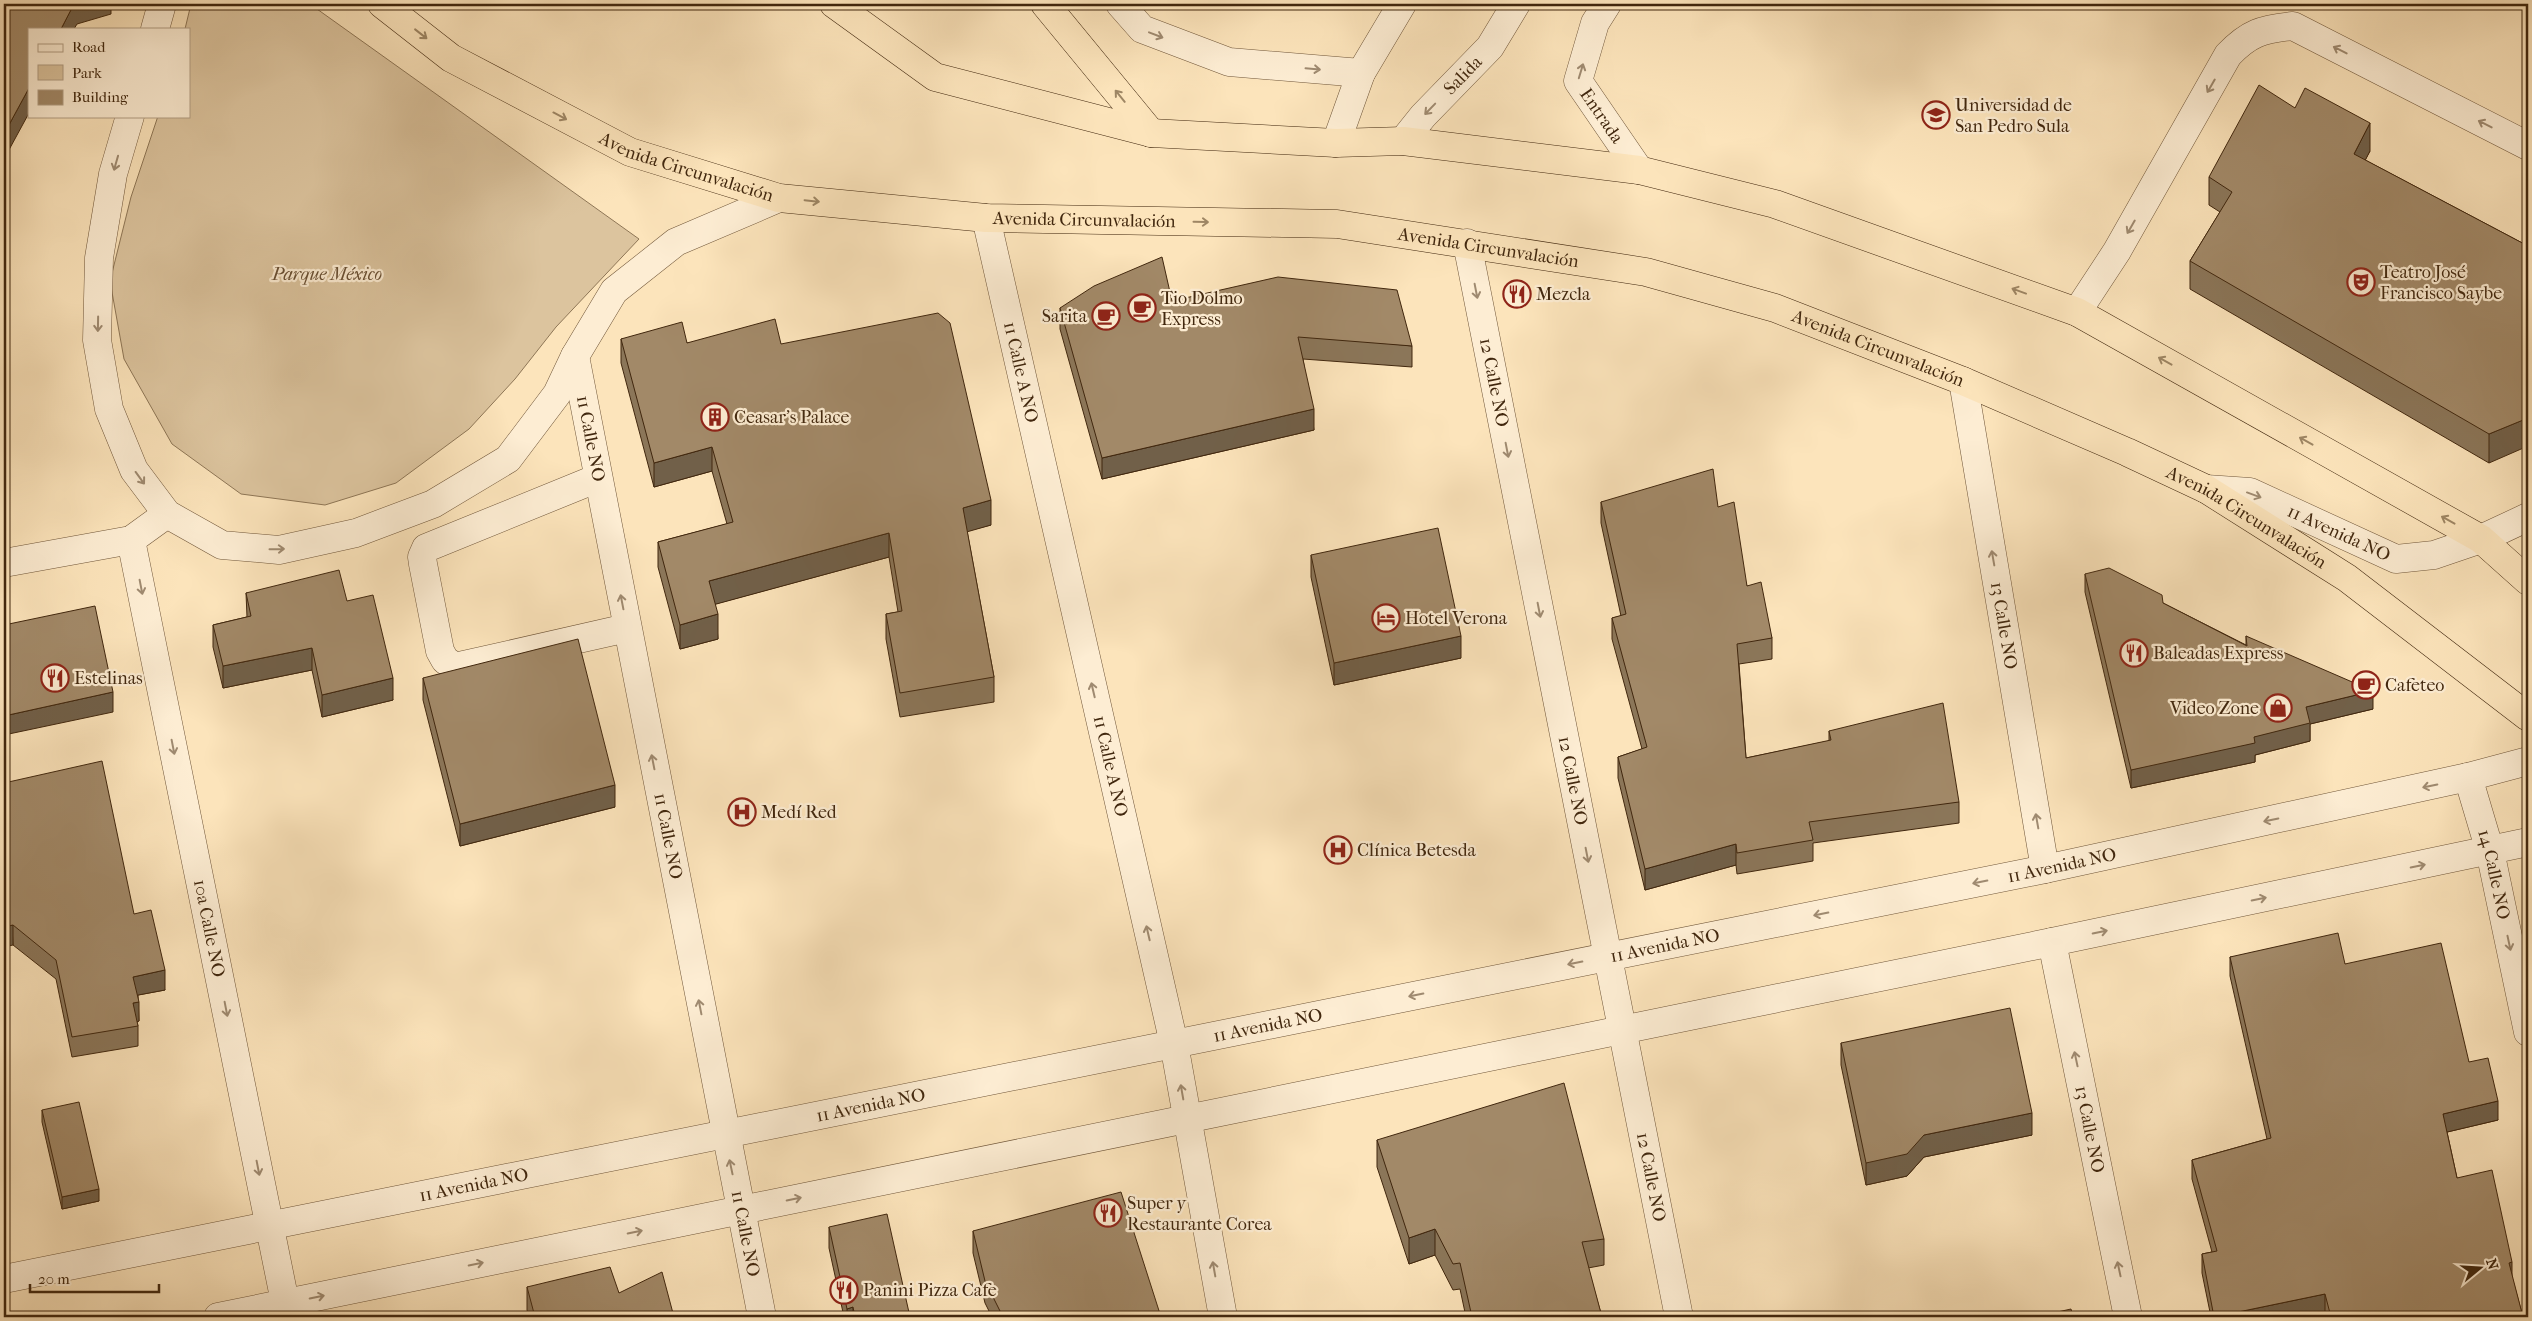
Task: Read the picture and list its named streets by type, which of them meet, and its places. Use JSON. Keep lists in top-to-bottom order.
{
  "streets": {
    "highway": ["Avenida Circunvalación"],
    "street": [
      "Salida",
      "Entrada",
      "11 Calle A NO",
      "12 Calle NO",
      "11 Calle NO",
      "11 Avenida NO",
      "13 Calle NO",
      "14 Calle NO",
      "10a Calle NO"
    ]
  },
  "crossings": [
    ["Avenida Circunvalación", "11 Calle A NO"],
    ["Avenida Circunvalación", "12 Calle NO"],
    ["Avenida Circunvalación", "11 Avenida NO"],
    ["Avenida Circunvalación", "13 Calle NO"],
    ["11 Calle A NO", "11 Avenida NO"],
    ["12 Calle NO", "11 Avenida NO"],
    ["11 Calle NO", "11 Avenida NO"],
    ["11 Avenida NO", "13 Calle NO"],
    ["11 Avenida NO", "14 Calle NO"],
    ["11 Avenida NO", "10a Calle NO"]
  ],
  "one_way": [
    "Entrada",
    "11 Calle A NO",
    "12 Calle NO",
    "11 Calle NO",
    "13 Calle NO",
    "14 Calle NO",
    "10a Calle NO"
  ],
  "parks": ["Parque México"],
  "places": {
    "school or university": ["Universidad de San Pedro Sula"],
    "theatre": ["Teatro José Francisco Saybe"],
    "restaurant": [
      "Mezcla",
      "Baleadas Express",
      "Estelinas",
      "Super y Restaurante Corea",
      "Panini Pizza Cafe"
    ],
    "cafe": ["Tio Dolmo Express", "Sarita", "Cafeteo"],
    "building": ["Ceasar's Palace"],
    "hotel": ["Hotel Verona"],
    "shop": ["Video Zone"],
    "hospital": ["Medí Red", "Clínica Betesda"]
  },
  "legend": ["Road", "Park", "Building"],
  "scale_bar": "20 m",
  "north": "right"
}
